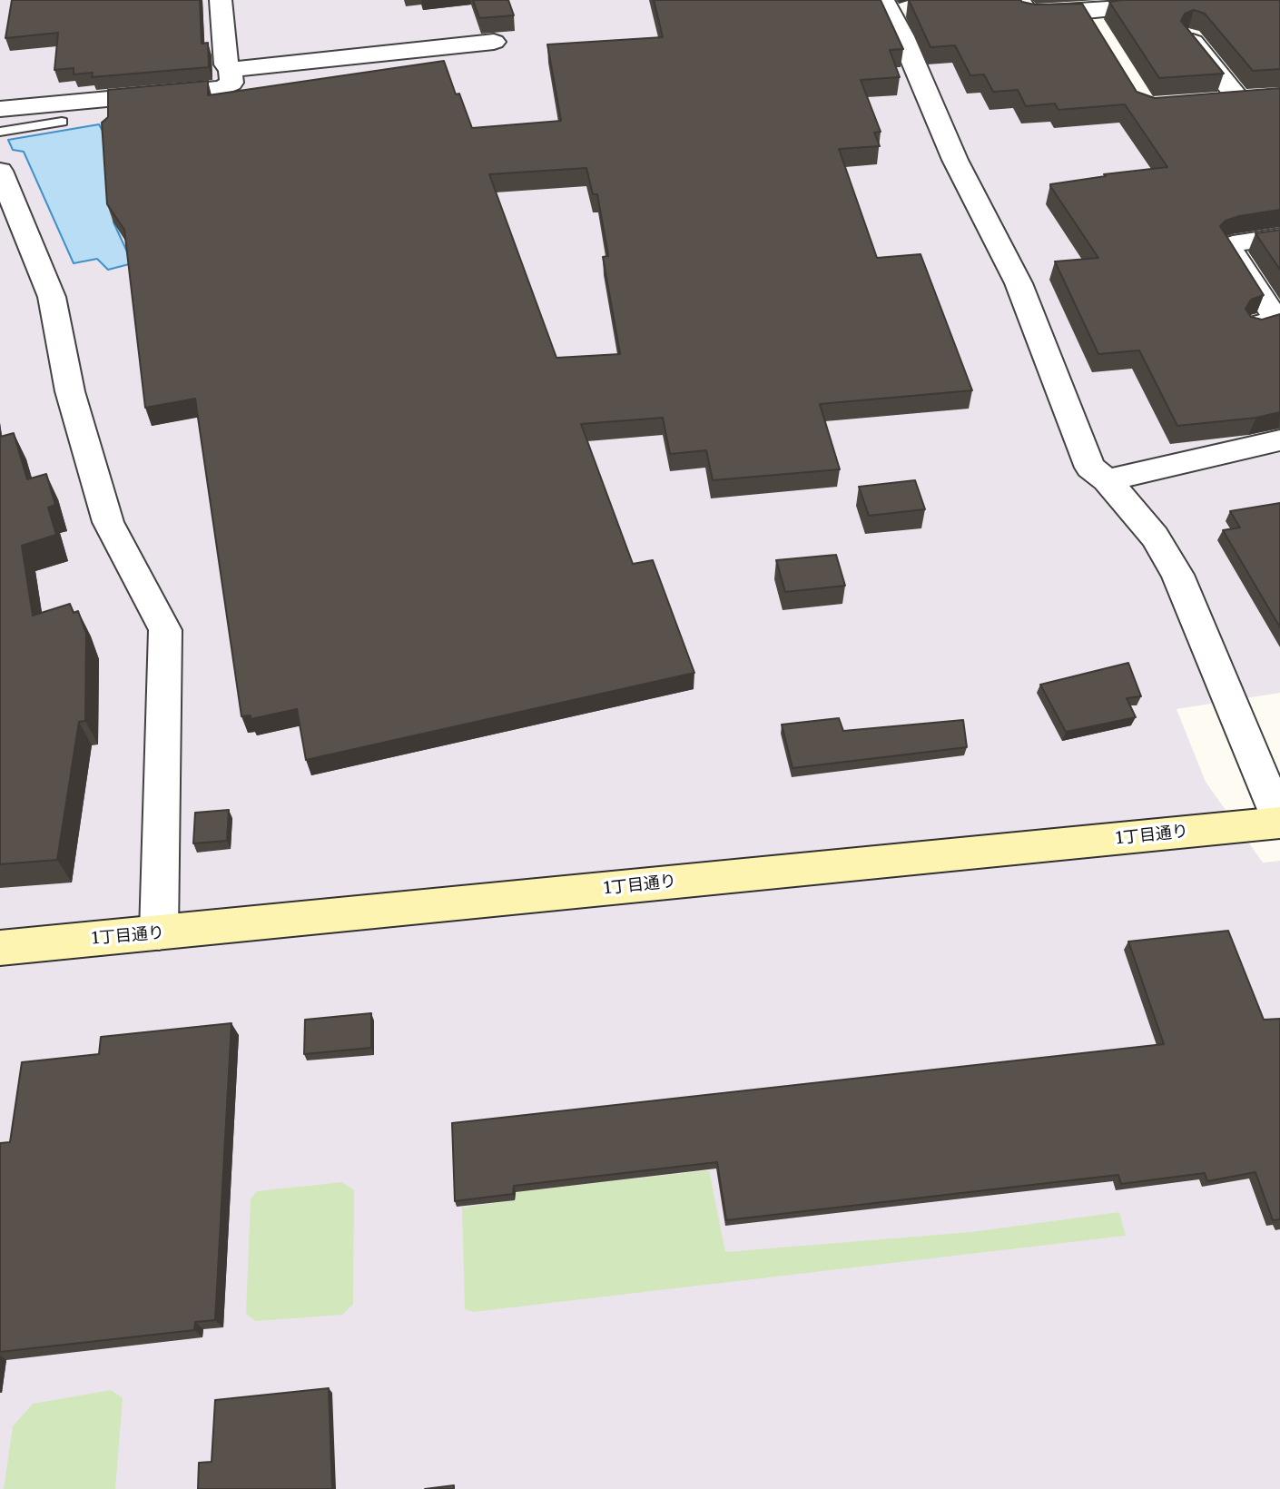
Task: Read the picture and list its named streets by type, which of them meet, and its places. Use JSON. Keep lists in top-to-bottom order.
{
  "streets": {
    "street": ["1丁目通り"]
  }
}
